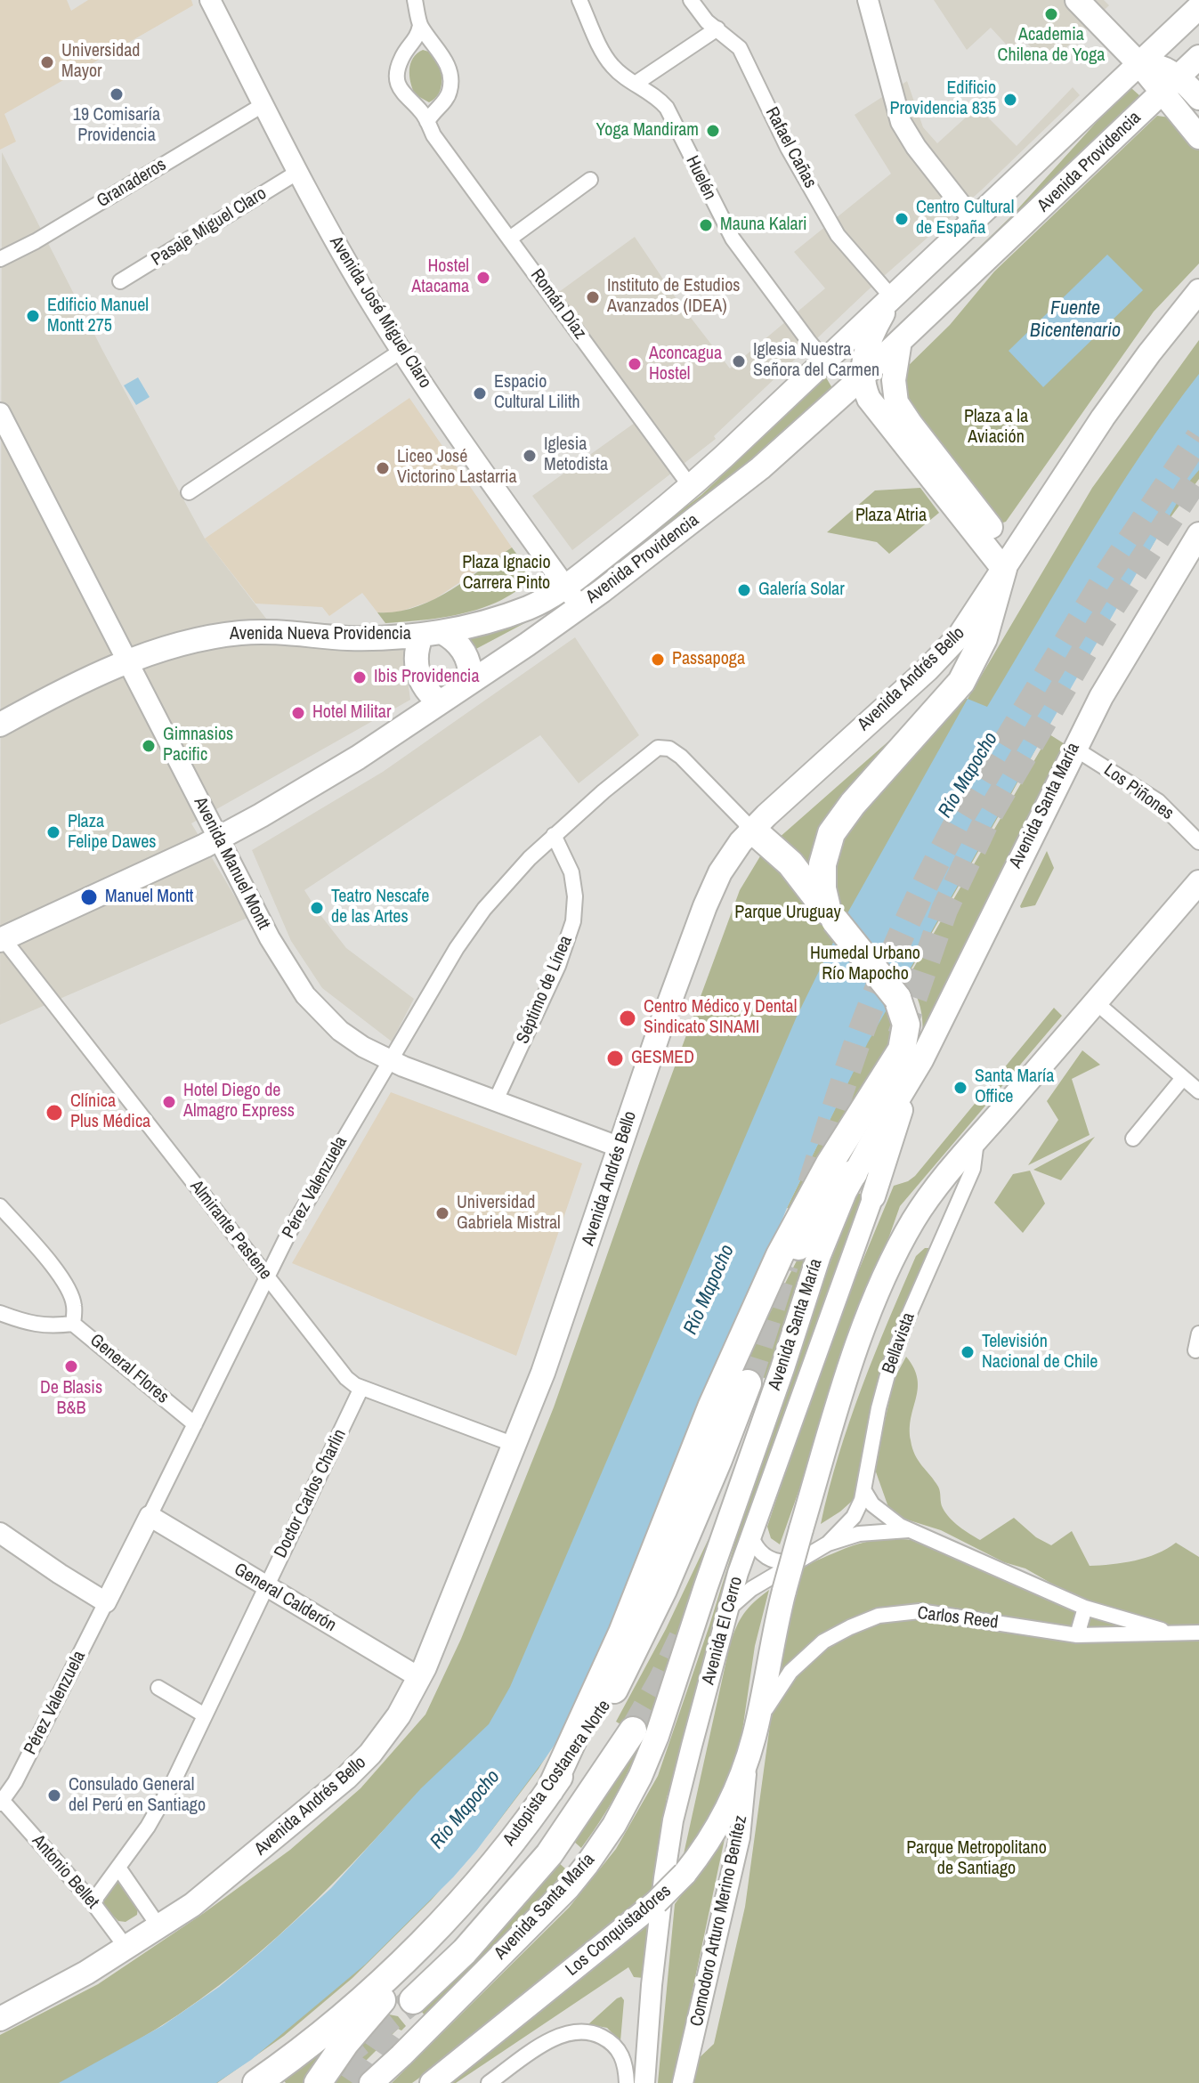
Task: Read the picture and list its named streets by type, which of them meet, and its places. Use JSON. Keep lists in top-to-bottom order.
{
  "streets": {
    "highway": ["Autopista Costanera Norte"],
    "main road": [
      "Avenida Providencia",
      "Avenida Nueva Providencia",
      "Avenida Andrés Bello",
      "Avenida Santa María",
      "Bellavista",
      "Los Conquistadores"
    ],
    "street": [
      "Rafael Cañas",
      "Huelén",
      "Granaderos",
      "Pasaje Miguel Claro",
      "Román Díaz",
      "Avenida José Miguel Claro",
      "Los Piñones",
      "Avenida Manuel Montt",
      "Séptimo de Línea",
      "Pérez Valenzuela",
      "Almirante Pastene",
      "General Flores",
      "Doctor Carlos Charlin",
      "General Calderón",
      "Carlos Reed",
      "Avenida El Cerro",
      "Antonio Bellet",
      "Comodoro Arturo Merino Benítez"
    ]
  },
  "crossings": [
    ["Rafael Cañas", "Avenida Providencia"],
    ["Avenida Providencia", "Huelén"],
    ["Avenida Providencia", "Román Díaz"],
    ["Avenida Providencia", "Avenida José Miguel Claro"],
    ["Avenida Providencia", "Avenida Nueva Providencia"],
    ["Avenida Providencia", "Avenida Manuel Montt"],
    ["Avenida Providencia", "Almirante Pastene"],
    ["Granaderos", "Avenida José Miguel Claro"],
    ["Pasaje Miguel Claro", "Avenida José Miguel Claro"],
    ["Avenida José Miguel Claro", "Avenida Nueva Providencia"],
    ["Avenida Nueva Providencia", "Avenida Manuel Montt"],
    ["Avenida Andrés Bello", "Avenida Manuel Montt"],
    ["Avenida Andrés Bello", "Pérez Valenzuela"],
    ["Avenida Andrés Bello", "Almirante Pastene"],
    ["Avenida Andrés Bello", "General Calderón"],
    ["Avenida Andrés Bello", "Antonio Bellet"],
    ["Los Piñones", "Avenida Santa María"],
    ["Avenida Manuel Montt", "Séptimo de Línea"],
    ["Avenida Manuel Montt", "Pérez Valenzuela"],
    ["Séptimo de Línea", "Pérez Valenzuela"],
    ["Pérez Valenzuela", "Almirante Pastene"],
    ["Pérez Valenzuela", "General Flores"],
    ["Pérez Valenzuela", "General Calderón"],
    ["Pérez Valenzuela", "Antonio Bellet"],
    ["Almirante Pastene", "Doctor Carlos Charlin"],
    ["Bellavista", "Los Conquistadores"],
    ["Doctor Carlos Charlin", "General Calderón"],
    ["Doctor Carlos Charlin", "Antonio Bellet"],
    ["Carlos Reed", "Los Conquistadores"],
    ["Comodoro Arturo Merino Benítez", "Los Conquistadores"]
  ],
  "water": ["Fuente Bicentenario", "Río Mapocho"],
  "parks": [
    "Plaza a la Aviación",
    "Plaza Atria",
    "Plaza Ignacio Carrera Pinto",
    "Parque Uruguay",
    "Humedal Urbano Río Mapocho",
    "Parque Metropolitano de Santiago"
  ],
  "places": [
    "Academia Chilena de Yoga",
    "Universidad Mayor",
    "19 Comisaría Providencia",
    "Edificio Providencia 835",
    "Yoga Mandiram",
    "Centro Cultural de España",
    "Mauna Kalari",
    "Hostel Atacama",
    "Instituto de Estudios Avanzados (IDEA)",
    "Edificio Manuel Montt 275",
    "Iglesia Nuestra Señora del Carmen",
    "Aconcagua Hostel",
    "Espacio Cultural Lilith",
    "Iglesia Metodista",
    "Liceo José Victorino Lastarria",
    "Galería Solar",
    "Passapoga",
    "Ibis Providencia",
    "Hotel Militar",
    "Gimnasios Pacific",
    "Plaza Felipe Dawes",
    "Manuel Montt",
    "Teatro Nescafe de las Artes",
    "Centro Médico y Dental Sindicato SINAMI",
    "GESMED",
    "Santa María Office",
    "Hotel Diego de Almagro Express",
    "Clínica Plus Médica",
    "Universidad Gabriela Mistral",
    "Televisión Nacional de Chile",
    "De Blasis B&B",
    "Consulado General del Perú en Santiago"
  ]
}
